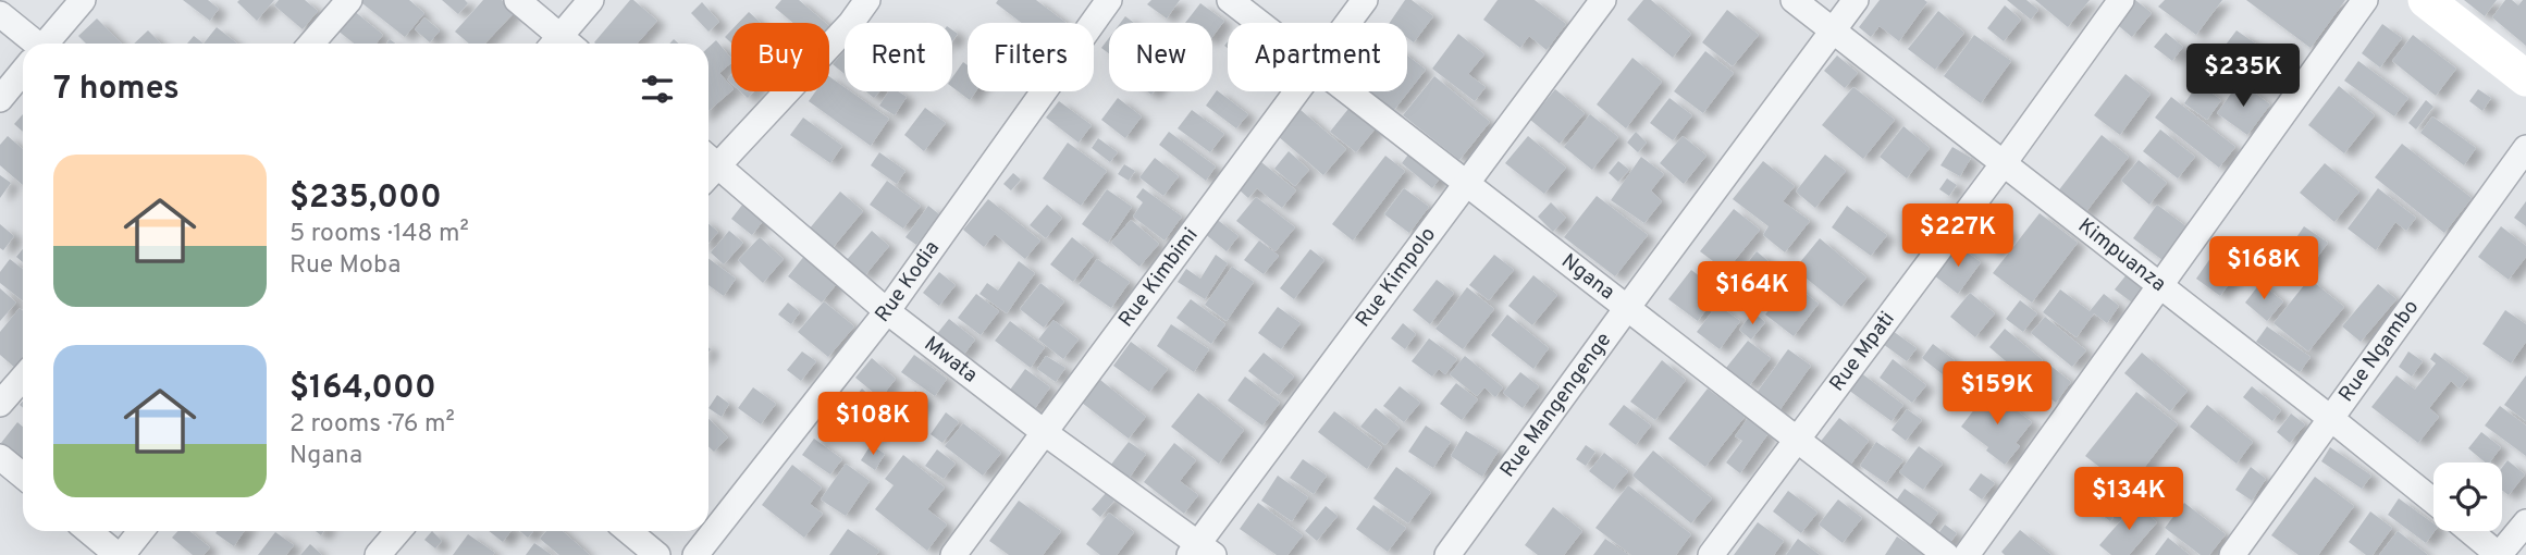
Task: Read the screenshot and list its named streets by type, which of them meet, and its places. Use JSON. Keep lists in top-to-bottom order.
{
  "streets": {
    "street": [
      "Kimpuanza",
      "Rue Kimbimi",
      "Rue Kimpolo",
      "Ngana",
      "Rue Kodia",
      "Rue Mpati",
      "Rue Ngambo",
      "Mwata",
      "Rue Mangengenge"
    ]
  },
  "crossings": [
    ["Kimpuanza", "Rue Mpati"],
    ["Kimpuanza", "Rue Ngambo"],
    ["Kimpuanza", "Rue Mangengenge"],
    ["Rue Kimbimi", "Mwata"],
    ["Rue Kimpolo", "Ngana"],
    ["Rue Kimpolo", "Mwata"],
    ["Ngana", "Rue Mpati"],
    ["Ngana", "Rue Mangengenge"],
    ["Rue Kodia", "Mwata"]
  ],
  "page": {
    "chip": [
      "Buy",
      "Rent",
      "Filters",
      "New",
      "Apartment"
    ],
    "price": [
      "$235K",
      "$227K",
      "$168K",
      "$164K",
      "$159K",
      "$108K",
      "$134K"
    ],
    "heading": "7 homes",
    "list": [
      {
        "name": "$235,000",
        "note": "5 rooms · 148 m² · Rue Moba"
      },
      {
        "name": "$164,000",
        "note": "2 rooms · 76 m² · Ngana"
      }
    ]
  }
}
